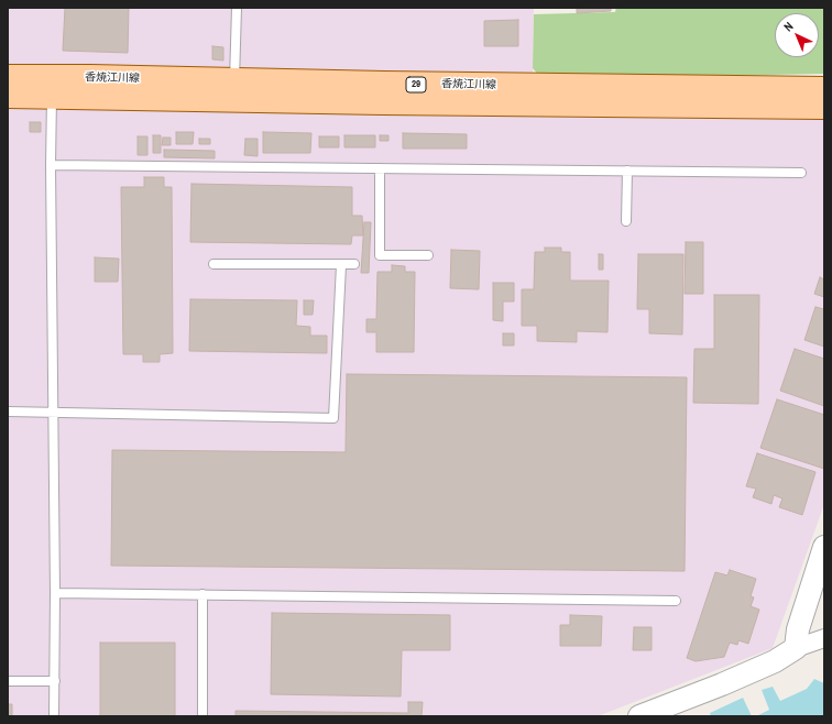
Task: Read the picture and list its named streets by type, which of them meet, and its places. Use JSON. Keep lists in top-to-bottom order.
{
  "streets": {
    "main road": ["香焼江川線", "29"]
  },
  "north": "top left"
}
